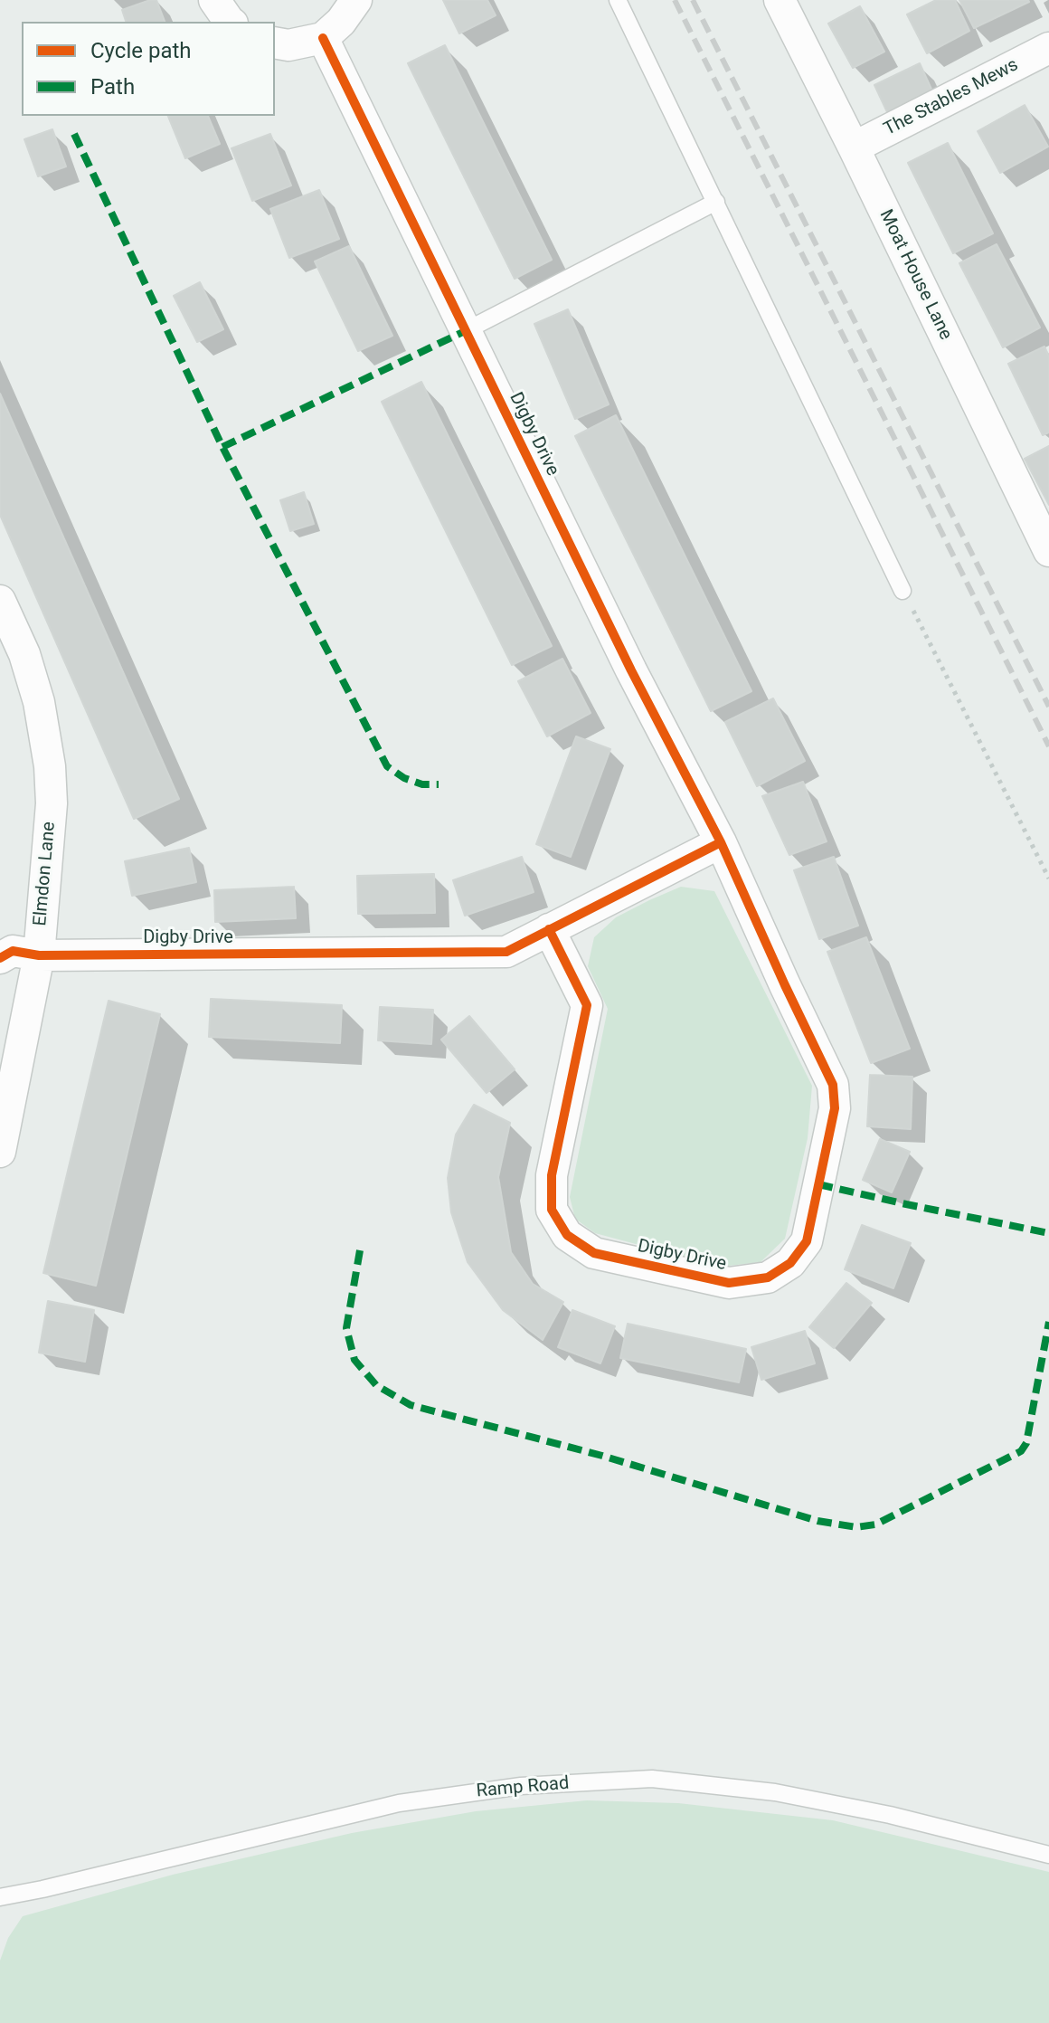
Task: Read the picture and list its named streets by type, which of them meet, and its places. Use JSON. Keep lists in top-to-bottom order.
{
  "streets": {
    "street": [
      "The Stables Mews",
      "Moat House Lane",
      "Digby Drive",
      "Elmdon Lane"
    ],
    "lane": ["Ramp Road"]
  },
  "crossings": [
    ["The Stables Mews", "Moat House Lane"],
    ["Digby Drive", "Elmdon Lane"]
  ],
  "legend": ["Cycle path", "Path"]
}
